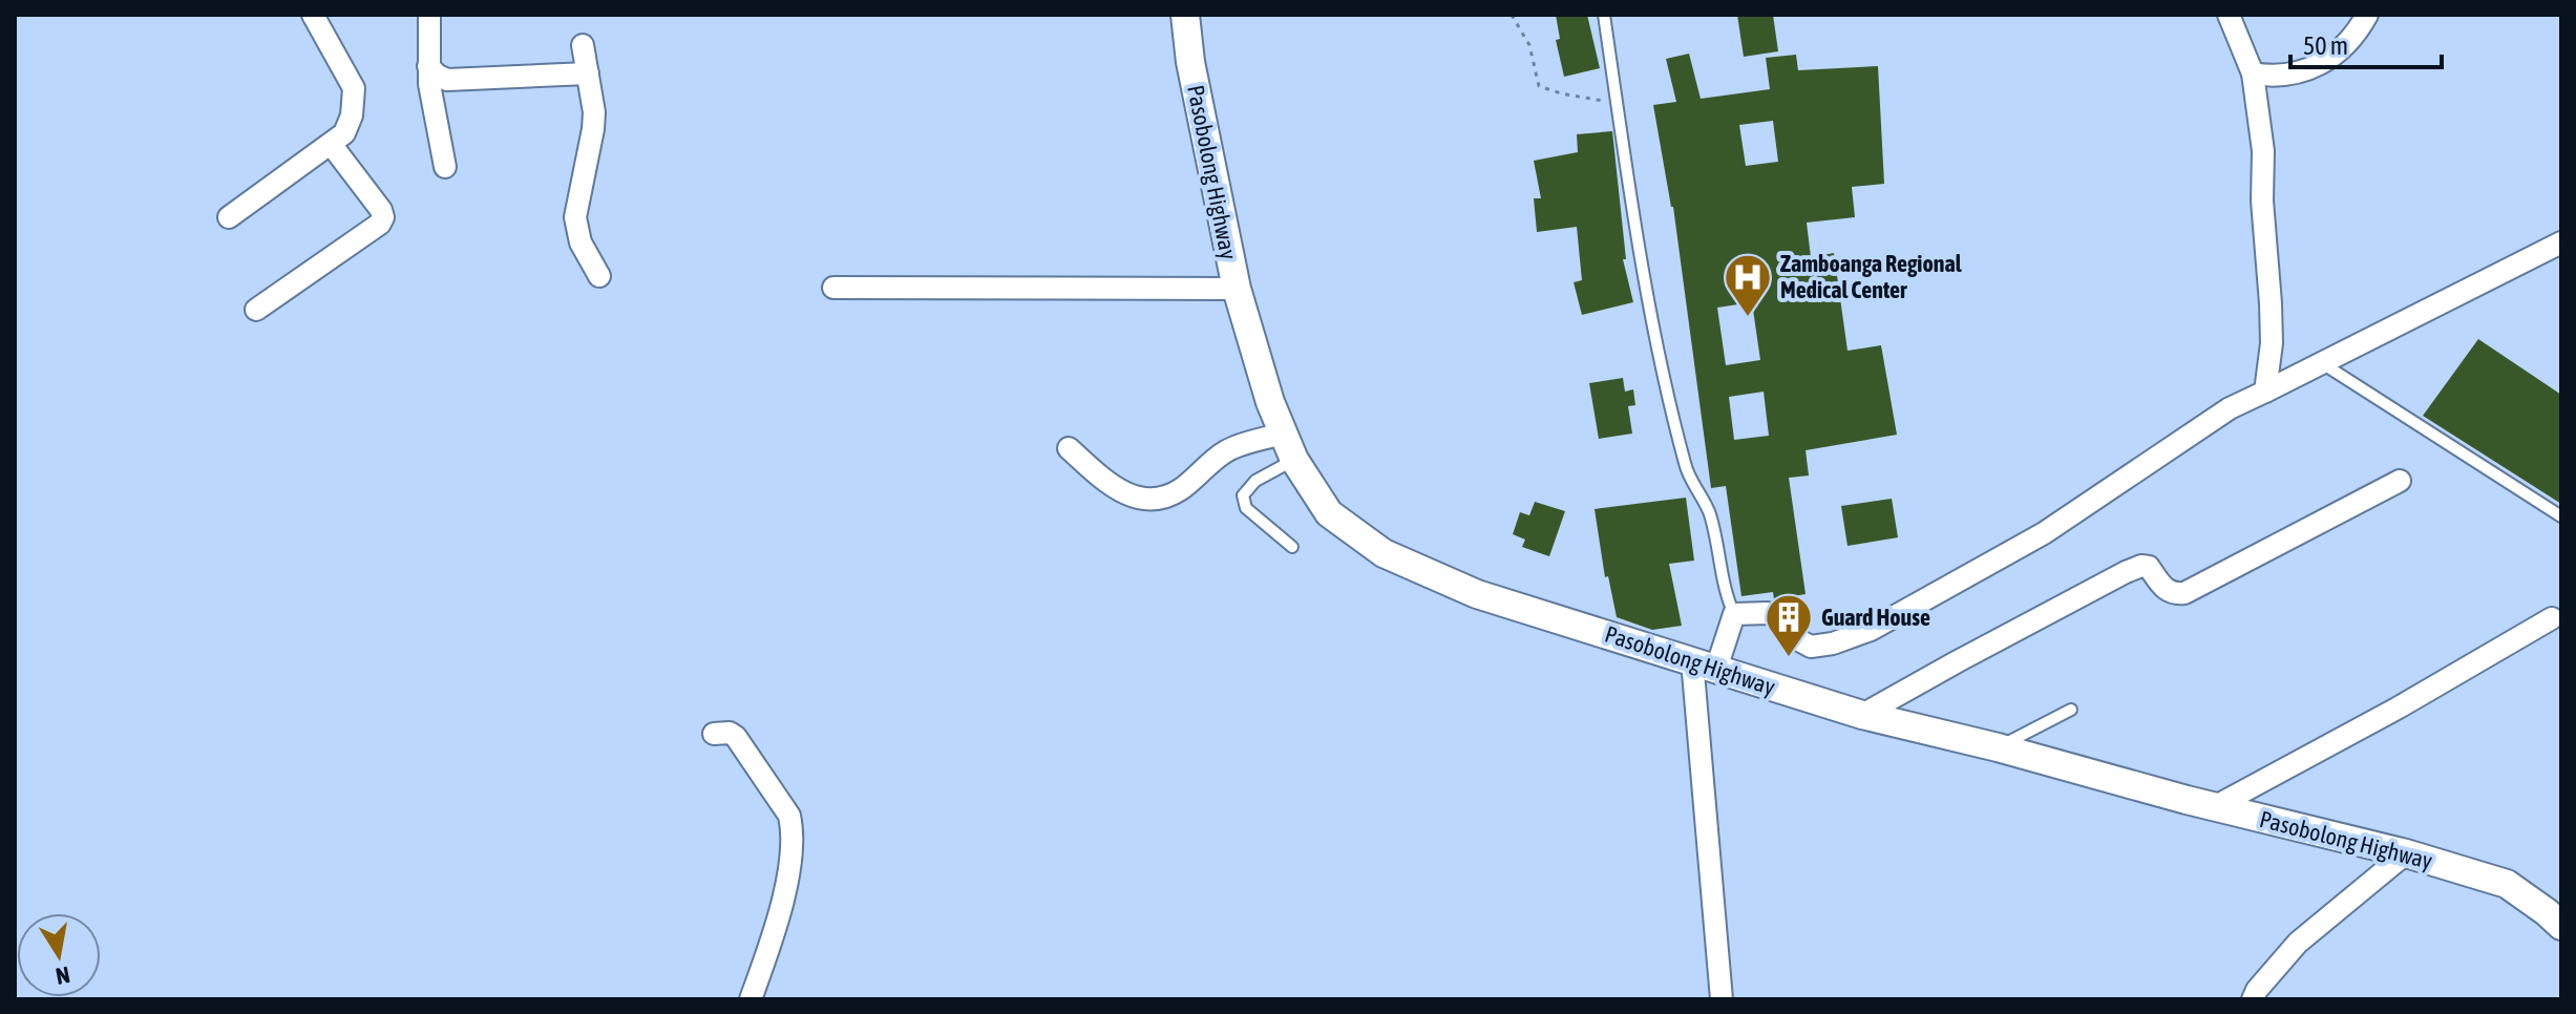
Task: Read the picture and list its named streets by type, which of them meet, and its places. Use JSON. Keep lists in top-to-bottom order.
{
  "streets": {
    "street": ["Pasobolong Highway"]
  },
  "places": {
    "hospital": ["Zamboanga Regional Medical Center"],
    "building": ["Guard House"]
  },
  "scale_bar": "50 m",
  "north": "bottom"
}
